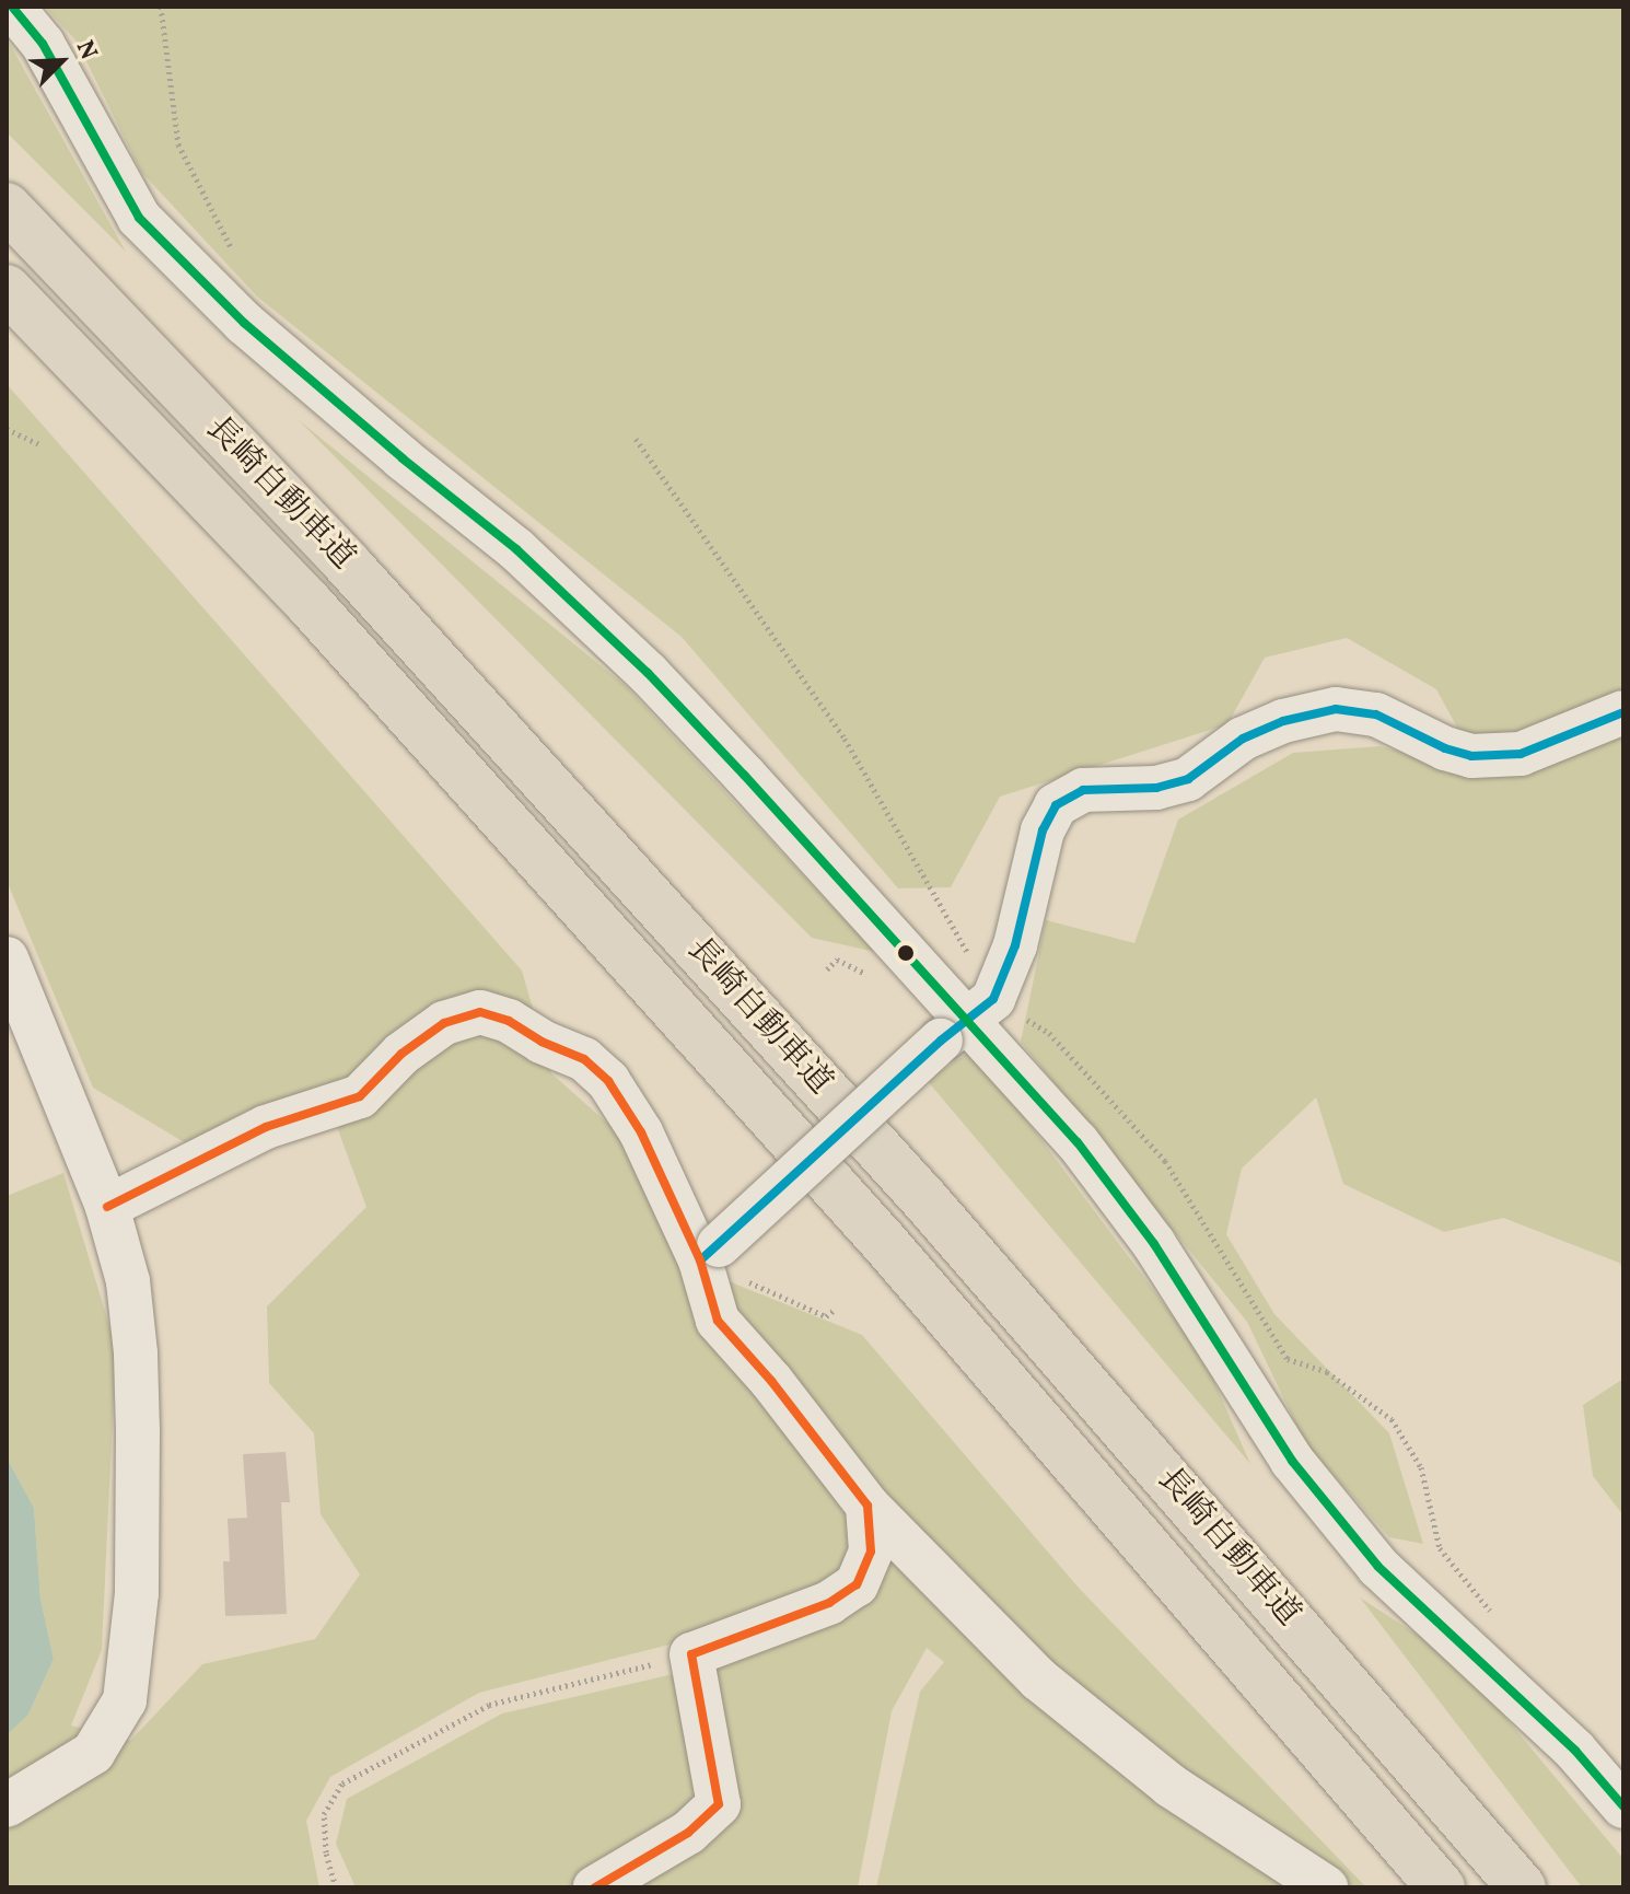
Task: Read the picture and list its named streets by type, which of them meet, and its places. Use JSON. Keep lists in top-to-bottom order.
{
  "streets": {
    "highway": ["長崎自動車道"]
  },
  "north": "top right"
}
